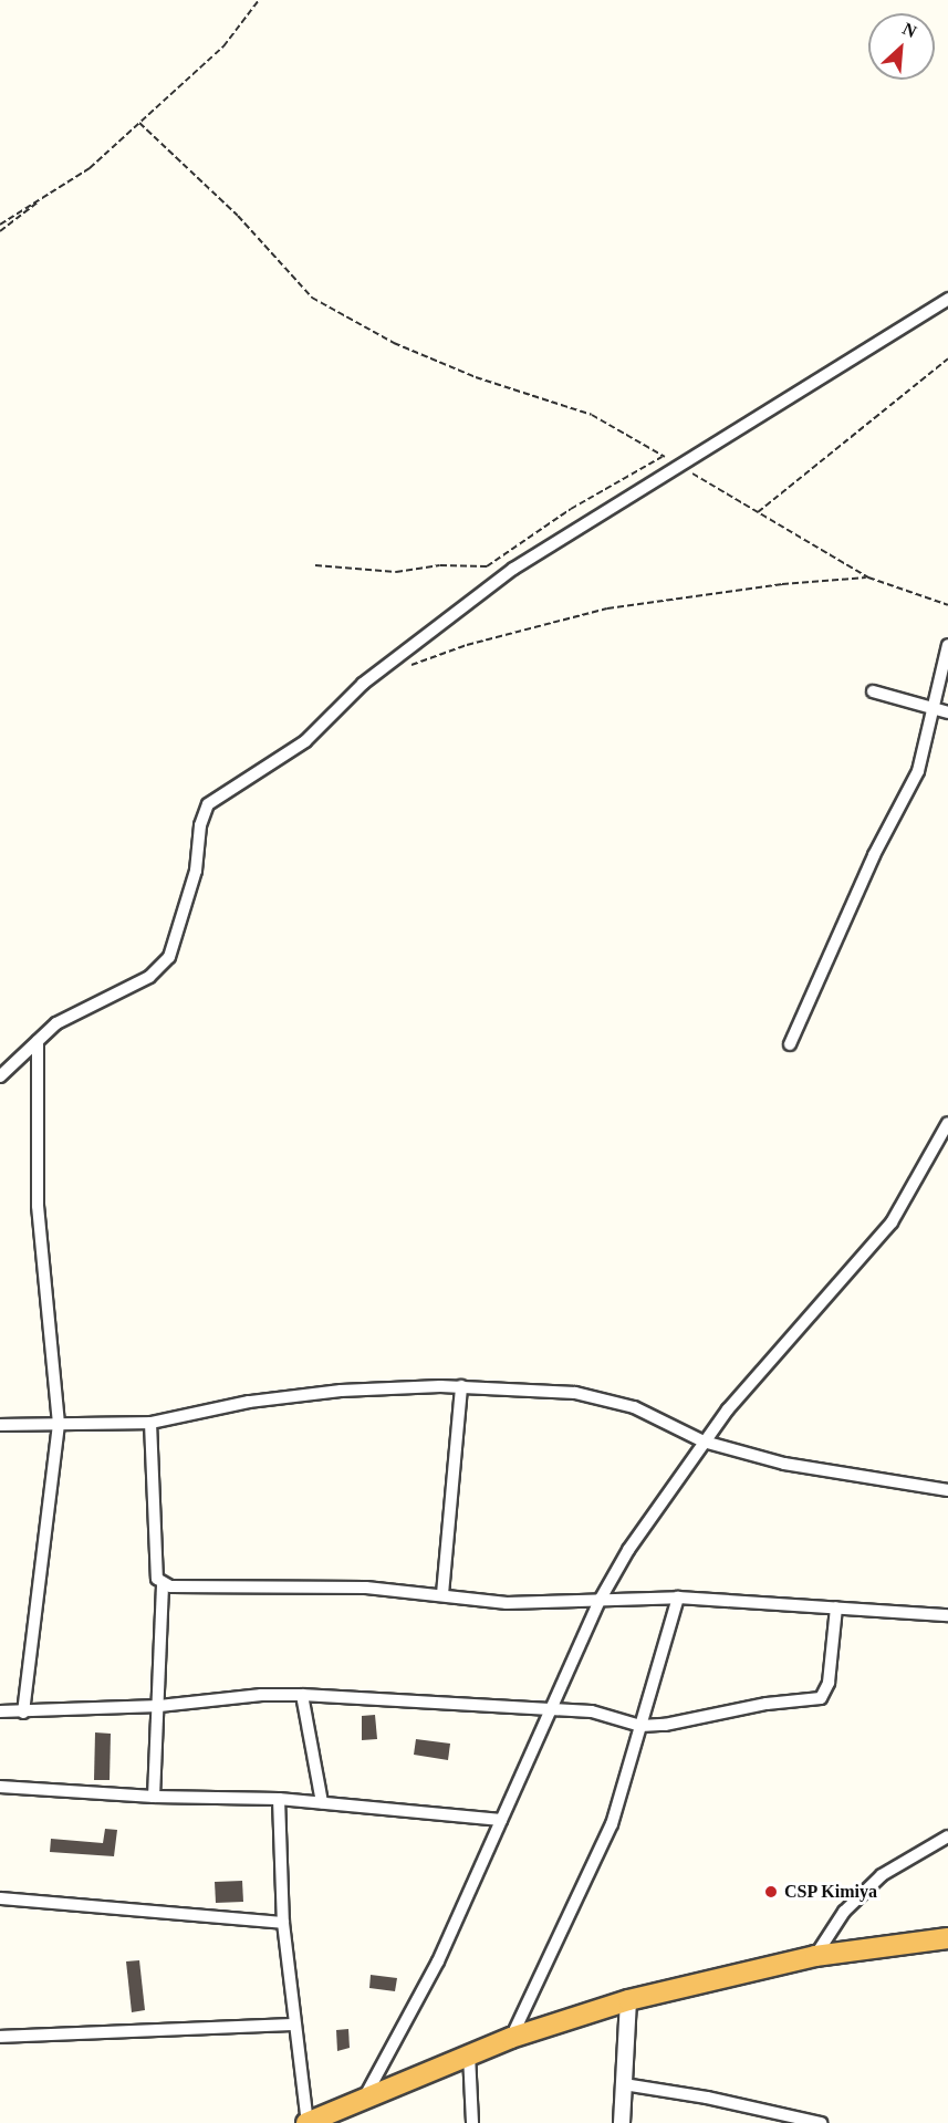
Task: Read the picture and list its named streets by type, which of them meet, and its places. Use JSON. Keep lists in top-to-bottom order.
{
  "places": ["CSP Kimiya"],
  "north": "top right"
}
